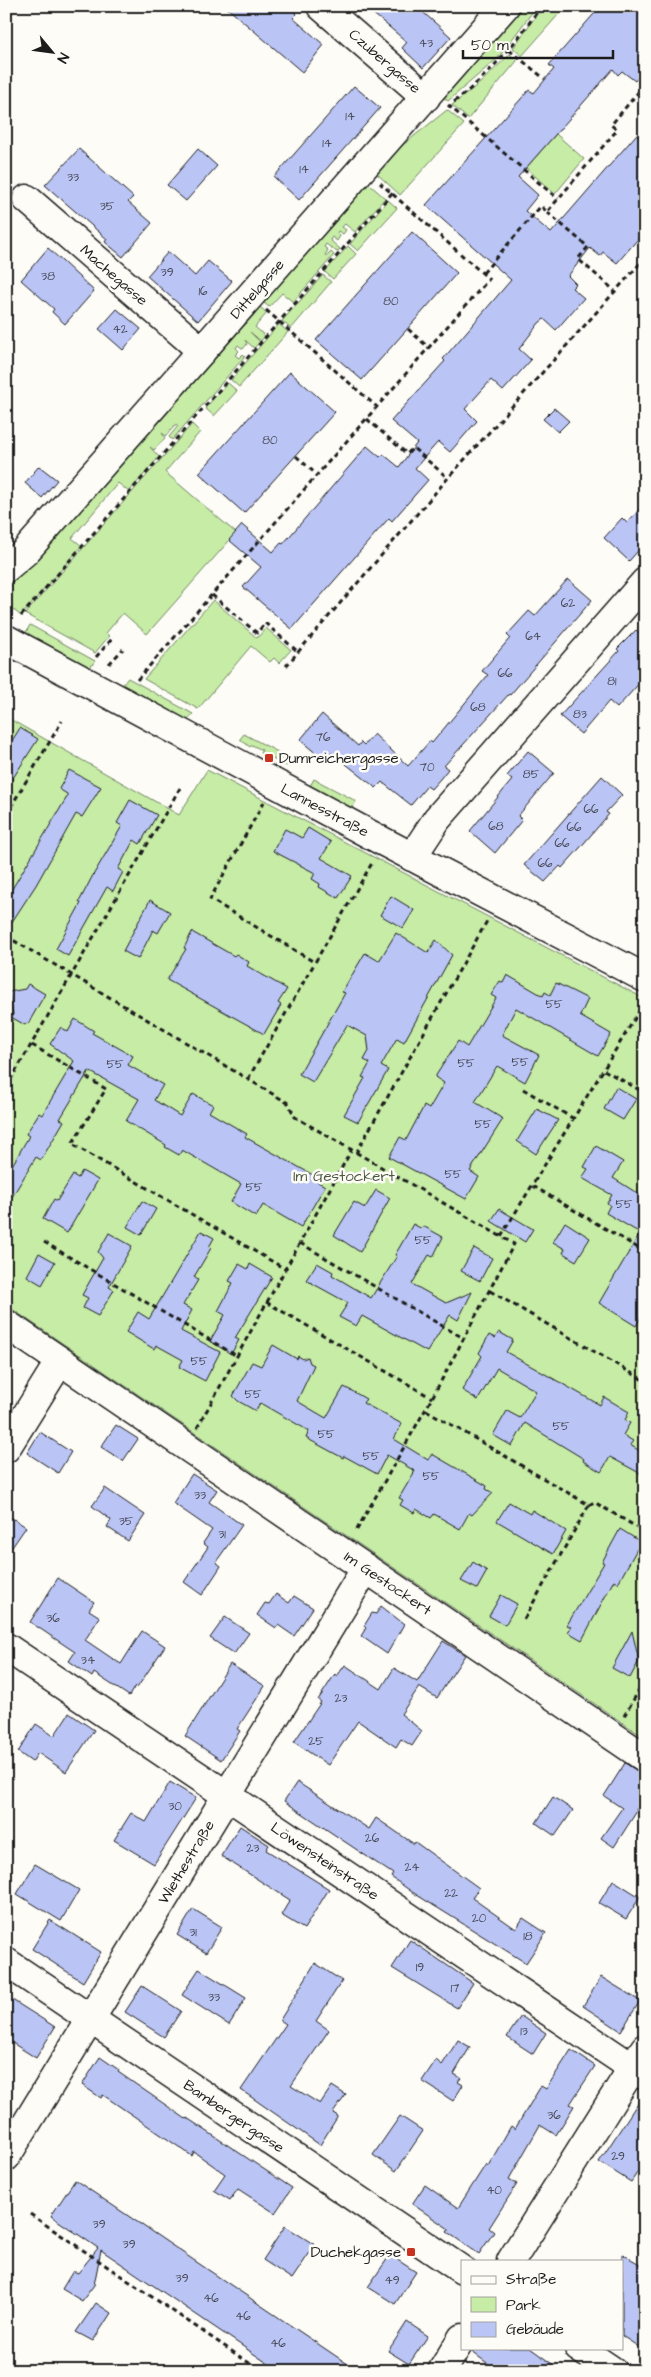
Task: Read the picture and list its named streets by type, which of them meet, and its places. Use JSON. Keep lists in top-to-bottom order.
{
  "streets": {
    "street": [
      "Czubergasse",
      "Machegasse",
      "Dittelgasse",
      "Lannesstraße",
      "Im Gestockert",
      "Löwensteinstraße",
      "Wiethestraße",
      "Bambergergasse"
    ]
  },
  "crossings": [
    ["Czubergasse", "Dittelgasse"],
    ["Machegasse", "Dittelgasse"],
    ["Im Gestockert", "Wiethestraße"],
    ["Löwensteinstraße", "Wiethestraße"],
    ["Wiethestraße", "Bambergergasse"]
  ],
  "parks": ["Im Gestockert"],
  "places": {
    "transit": ["Dumreichergasse", "Duchekgasse"]
  },
  "house_numbers": [
    "43",
    "14",
    "14",
    "14",
    "33",
    "35",
    "39",
    "38",
    "16",
    "80",
    "42",
    "80",
    "62",
    "64",
    "66",
    "81",
    "68",
    "83",
    "76",
    "70",
    "85",
    "66",
    "68",
    "66",
    "66",
    "66",
    "55",
    "55",
    "55",
    "55",
    "55",
    "55",
    "55",
    "55",
    "55",
    "55",
    "55",
    "55",
    "55",
    "55",
    "55",
    "33",
    "35",
    "31",
    "36",
    "34",
    "23",
    "25",
    "30",
    "26",
    "23",
    "24",
    "22",
    "20",
    "31",
    "18",
    "19",
    "17",
    "33",
    "13",
    "36",
    "29",
    "40",
    "39",
    "39",
    "39",
    "49",
    "46",
    "46",
    "46"
  ],
  "legend": ["Straße", "Park", "Gebäude"],
  "scale_bar": "50 m",
  "north": "bottom right"
}
